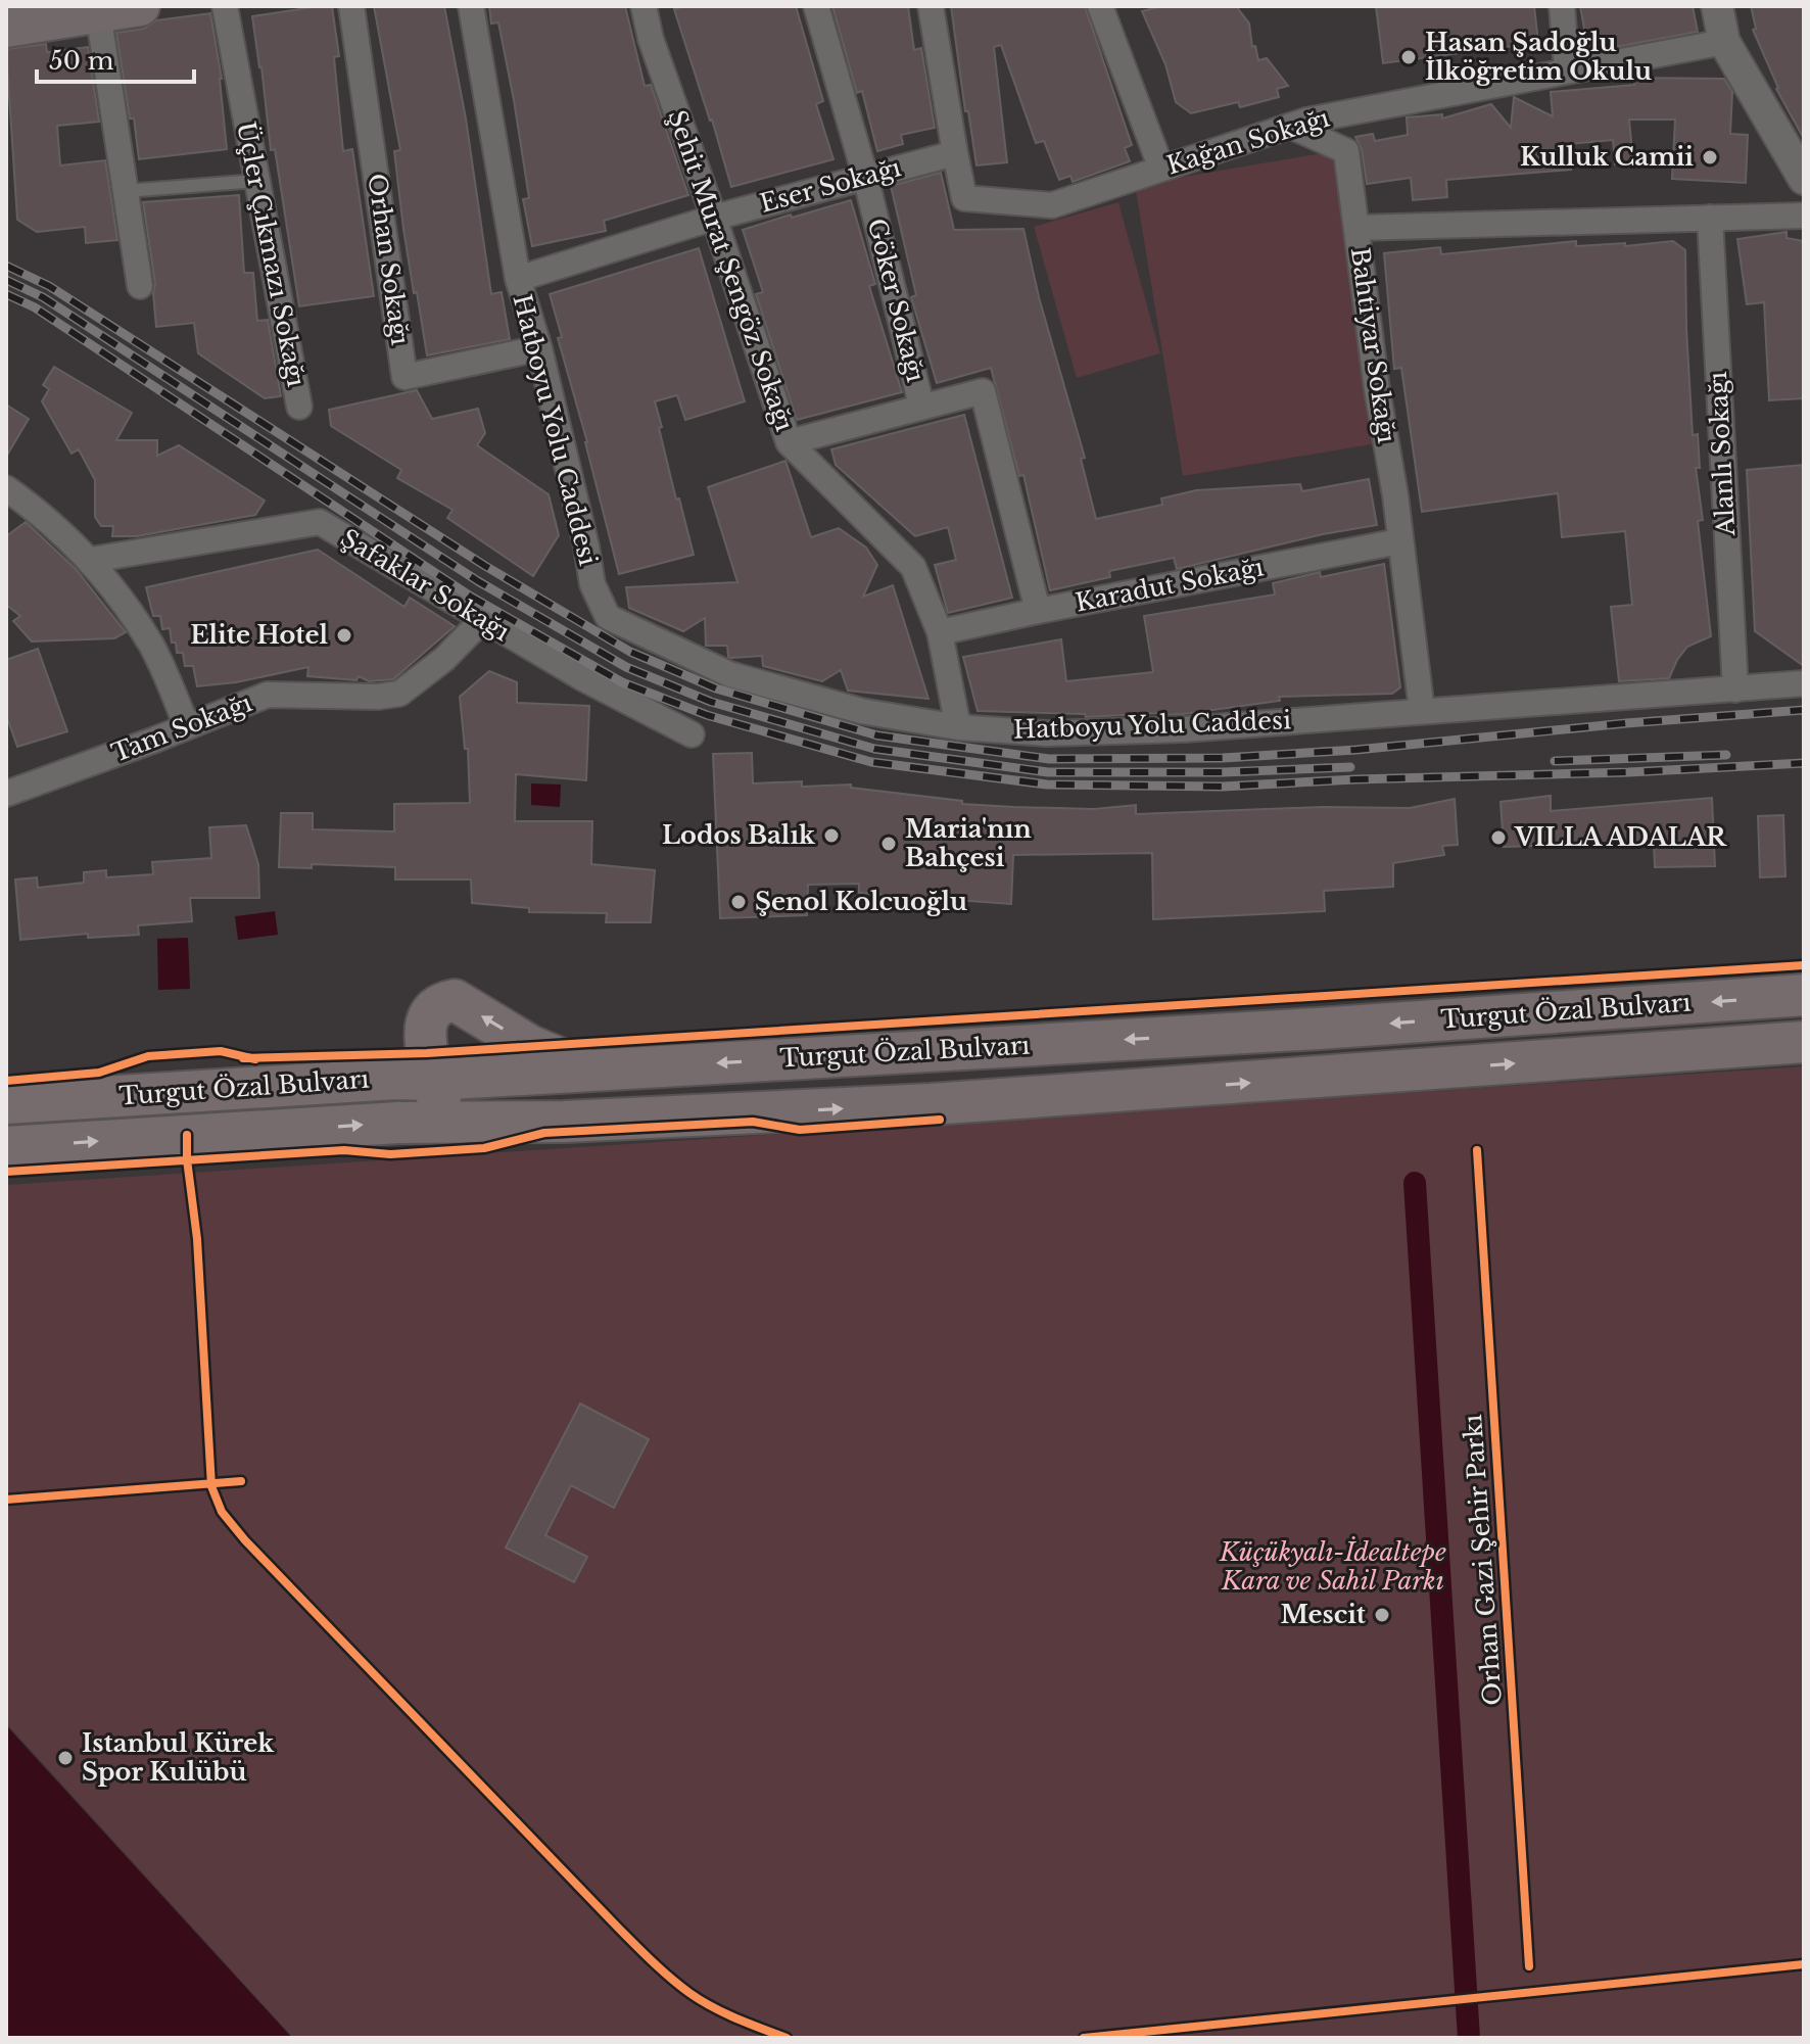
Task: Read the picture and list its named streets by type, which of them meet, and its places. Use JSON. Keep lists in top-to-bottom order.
{
  "streets": {
    "highway": ["Turgut Özal Bulvarı"],
    "street": [
      "Kağan Sokağı",
      "Eser Sokağı",
      "Üçler Çıkmazı Sokağı",
      "Orhan Sokağı",
      "Şehit Murat Şengöz Sokağı",
      "Göker Sokağı",
      "Bahtiyar Sokağı",
      "Hatboyu Yolu Caddesi",
      "Alanlı Sokağı",
      "Şafaklar Sokağı",
      "Karadut Sokağı",
      "Tam Sokağı"
    ],
    "cycle path": ["Orhan Gazi Şehir Parkı"]
  },
  "crossings": [
    ["Kağan Sokağı", "Eser Sokağı"],
    ["Eser Sokağı", "Şehit Murat Şengöz Sokağı"],
    ["Eser Sokağı", "Göker Sokağı"],
    ["Eser Sokağı", "Hatboyu Yolu Caddesi"],
    ["Orhan Sokağı", "Hatboyu Yolu Caddesi"],
    ["Şehit Murat Şengöz Sokağı", "Göker Sokağı"],
    ["Şehit Murat Şengöz Sokağı", "Hatboyu Yolu Caddesi"],
    ["Şehit Murat Şengöz Sokağı", "Karadut Sokağı"],
    ["Göker Sokağı", "Karadut Sokağı"],
    ["Bahtiyar Sokağı", "Hatboyu Yolu Caddesi"],
    ["Bahtiyar Sokağı", "Alanlı Sokağı"],
    ["Bahtiyar Sokağı", "Karadut Sokağı"],
    ["Hatboyu Yolu Caddesi", "Alanlı Sokağı"],
    ["Şafaklar Sokağı", "Tam Sokağı"]
  ],
  "parks": ["Küçükyalı-İdealtepe Kara ve Sahil Parkı"],
  "places": [
    "Hasan Şadoğlu İlköğretim Okulu",
    "Kulluk Camii",
    "Elite Hotel",
    "Lodos Balık",
    "VILLA ADALAR",
    "Maria'nın Bahçesi",
    "Şenol Kolcuoğlu",
    "Mescit",
    "Istanbul Kürek Spor Kulübü"
  ],
  "scale_bar": "50 m"
}
